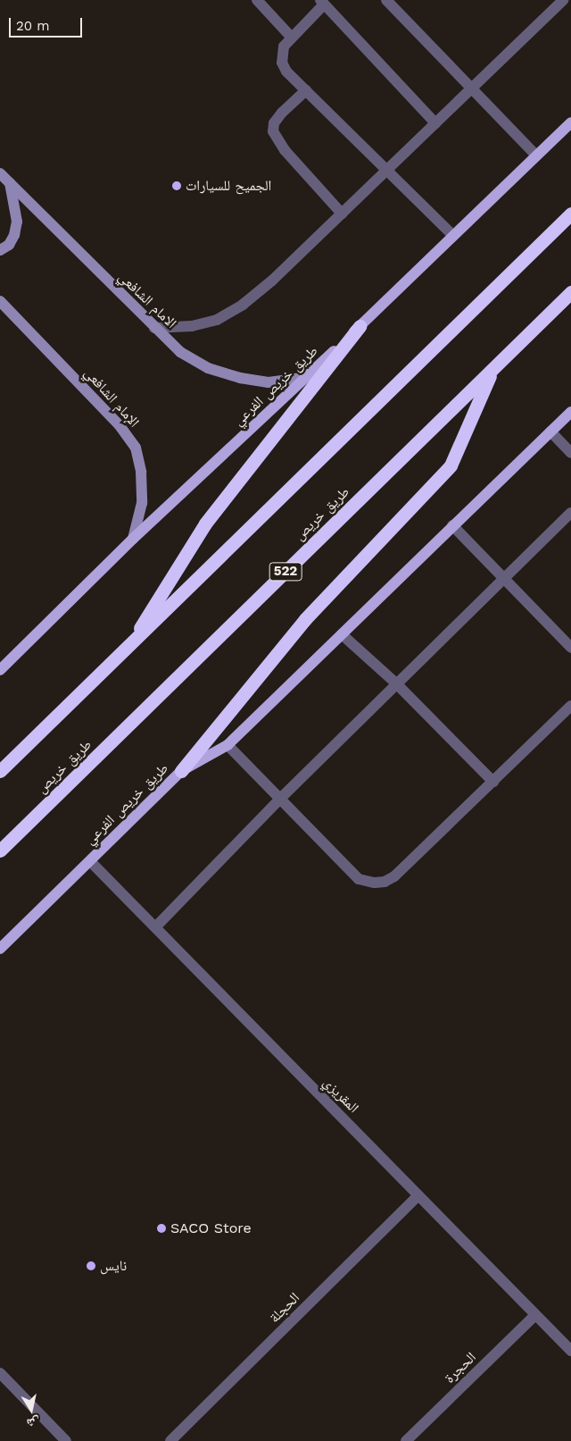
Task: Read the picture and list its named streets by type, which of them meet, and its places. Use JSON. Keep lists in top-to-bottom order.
{
  "streets": {
    "highway": ["طريق خريص", "522"],
    "main road": ["الامام الشافعي", "طريق خريص الفرعي", "الإمام الشافعي"],
    "street": ["المقريزي", "الحجلة", "الحجرة"]
  },
  "crossings": [
    ["الامام الشافعي", "طريق خريص الفرعي"],
    ["طريق خريص الفرعي", "الإمام الشافعي"],
    ["طريق خريص الفرعي", "المقريزي"],
    ["المقريزي", "الحجلة"],
    ["المقريزي", "الحجرة"]
  ],
  "places": ["الجميح للسيارات", "SACO Store", "نايس"],
  "scale_bar": "20 m",
  "north": "bottom"
}
